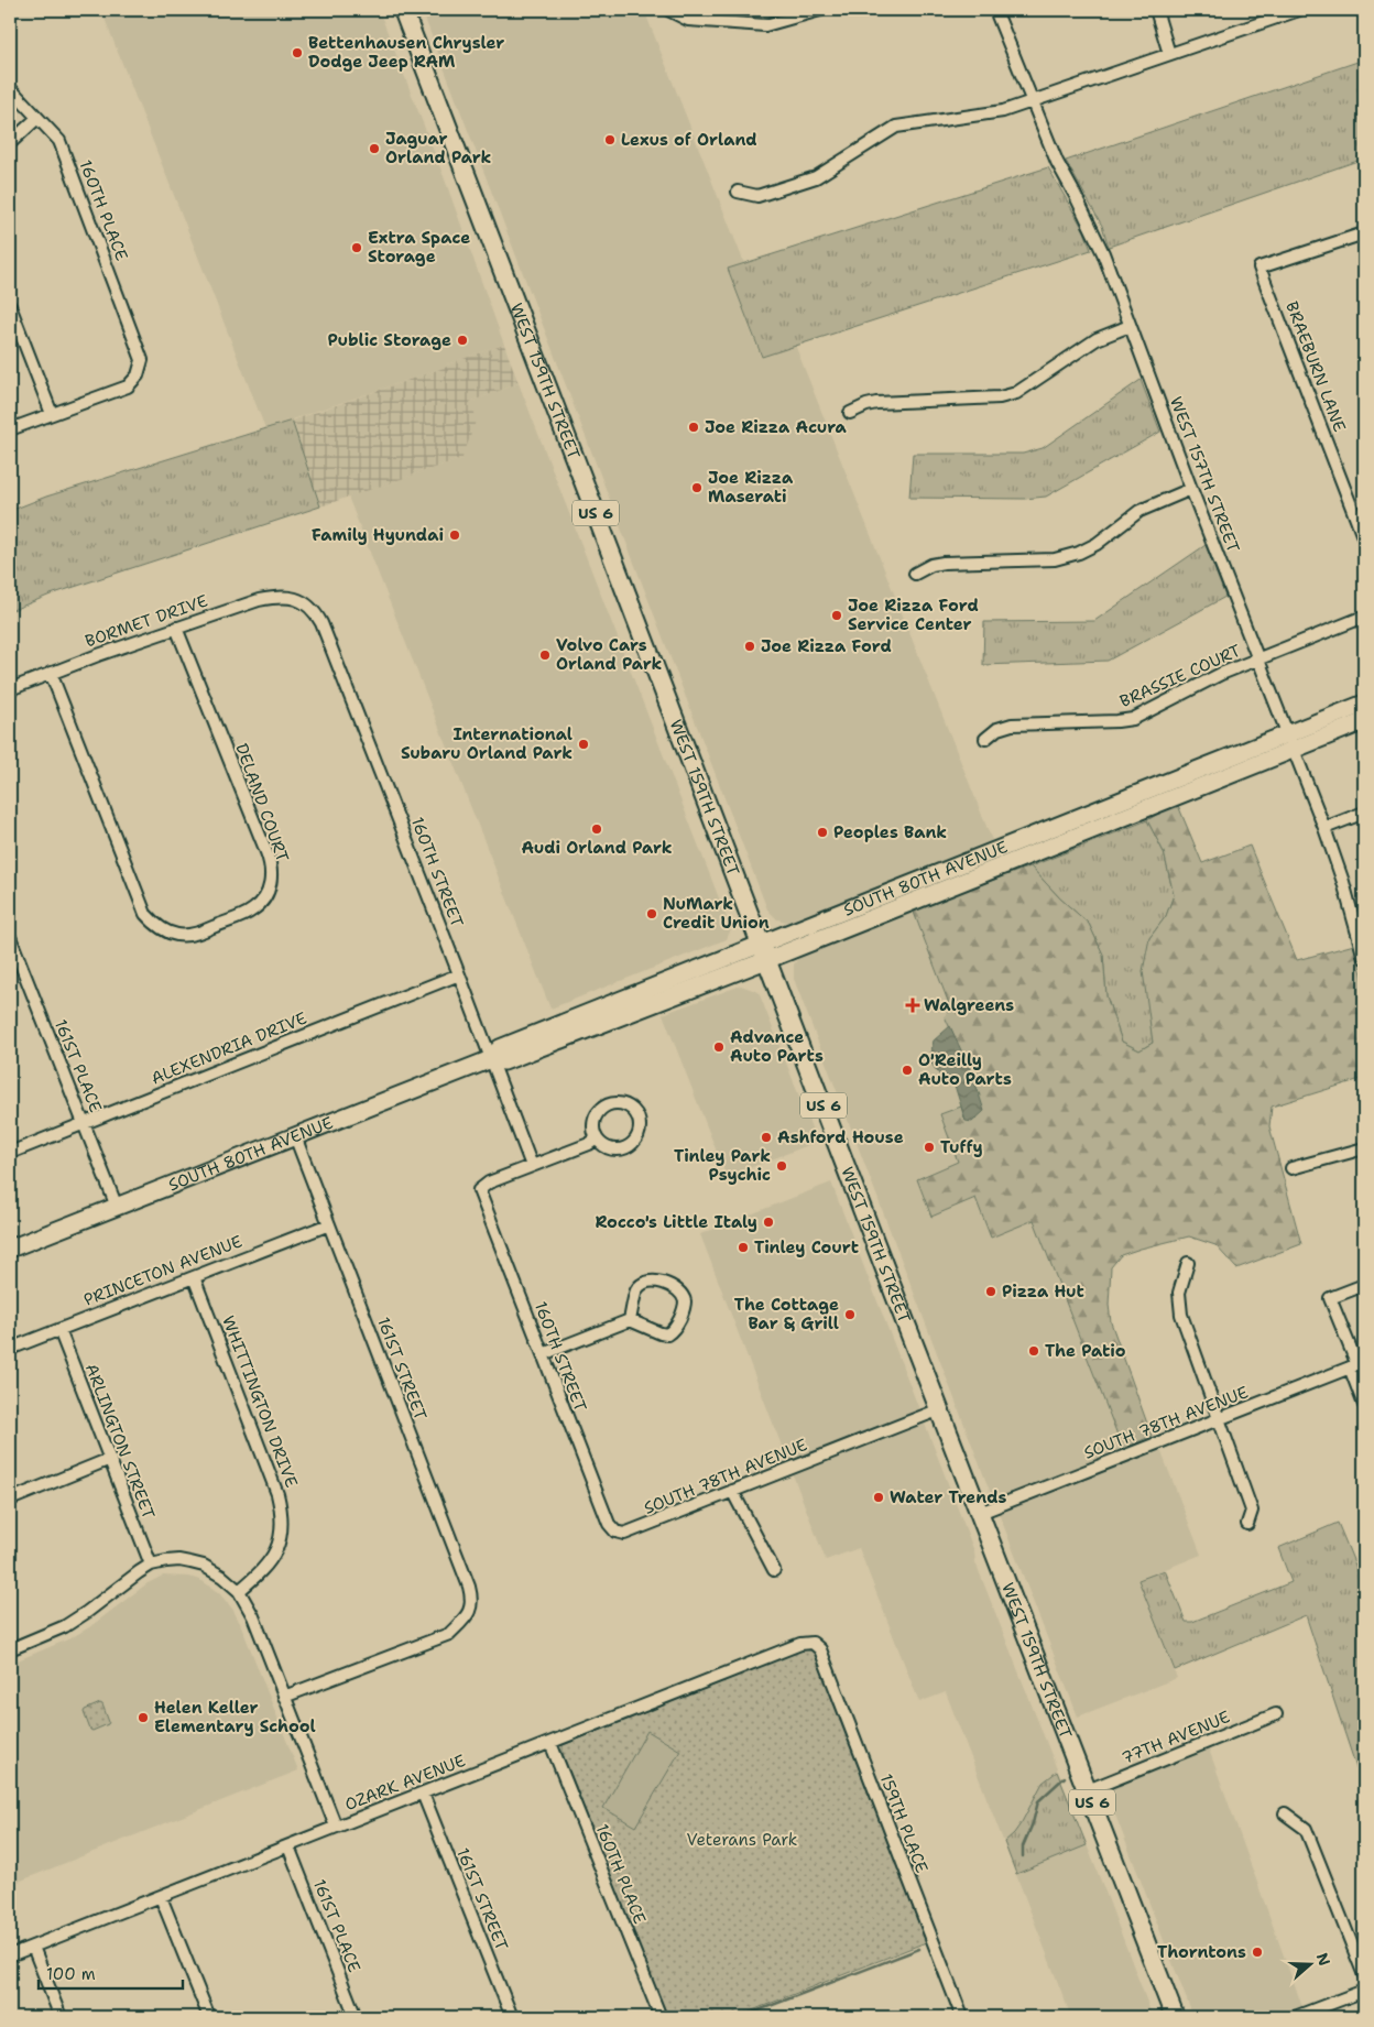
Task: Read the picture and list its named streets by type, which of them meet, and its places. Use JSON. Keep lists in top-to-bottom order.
{
  "streets": {
    "main road": ["WEST 159TH STREET", "US 6"],
    "street": [
      "160TH PLACE",
      "BRAEBURN LANE",
      "WEST 157TH STREET",
      "BORMET DRIVE",
      "BRASSIE COURT",
      "DELAND COURT",
      "160TH STREET",
      "SOUTH 80TH AVENUE",
      "ALEXENDRIA DRIVE",
      "161ST PLACE",
      "PRINCETON AVENUE",
      "161ST STREET",
      "WHITTINGTON DRIVE",
      "SOUTH 78TH AVENUE",
      "ARLINGTON STREET",
      "77TH AVENUE",
      "OZARK AVENUE",
      "159TH PLACE"
    ]
  },
  "crossings": [
    ["160TH PLACE", "OZARK AVENUE"],
    ["WEST 159TH STREET", "SOUTH 80TH AVENUE"],
    ["WEST 159TH STREET", "SOUTH 78TH AVENUE"],
    ["WEST 159TH STREET", "77TH AVENUE"],
    ["WEST 157TH STREET", "BRASSIE COURT"],
    ["WEST 157TH STREET", "SOUTH 80TH AVENUE"],
    ["BORMET DRIVE", "DELAND COURT"],
    ["BORMET DRIVE", "160TH STREET"],
    ["160TH STREET", "SOUTH 80TH AVENUE"],
    ["160TH STREET", "ALEXENDRIA DRIVE"],
    ["160TH STREET", "SOUTH 78TH AVENUE"],
    ["SOUTH 80TH AVENUE", "161ST PLACE"],
    ["SOUTH 80TH AVENUE", "161ST STREET"],
    ["ALEXENDRIA DRIVE", "161ST PLACE"],
    ["161ST PLACE", "OZARK AVENUE"],
    ["PRINCETON AVENUE", "161ST STREET"],
    ["PRINCETON AVENUE", "WHITTINGTON DRIVE"],
    ["PRINCETON AVENUE", "ARLINGTON STREET"],
    ["161ST STREET", "OZARK AVENUE"],
    ["OZARK AVENUE", "159TH PLACE"]
  ],
  "parks": ["Veterans Park"],
  "places": {
    "other": [
      "Bettenhausen Chrysler Dodge Jeep RAM",
      "Lexus of Orland",
      "Jaguar Orland Park",
      "Extra Space Storage",
      "Public Storage",
      "Joe Rizza Acura",
      "Joe Rizza Maserati",
      "Family Hyundai",
      "Joe Rizza Ford Service Center",
      "Joe Rizza Ford",
      "Volvo Cars Orland Park",
      "International Subaru Orland Park",
      "Audi Orland Park",
      "Peoples Bank",
      "NuMark Credit Union",
      "Advance Auto Parts",
      "O'Reilly Auto Parts",
      "Ashford House",
      "Tuffy",
      "Tinley Park Psychic",
      "Rocco's Little Italy",
      "Tinley Court",
      "Pizza Hut",
      "The Cottage Bar & Grill",
      "The Patio",
      "Water Trends",
      "Helen Keller Elementary School",
      "Thorntons"
    ],
    "health": ["Walgreens"]
  },
  "scale_bar": "100 m",
  "north": "right"
}
